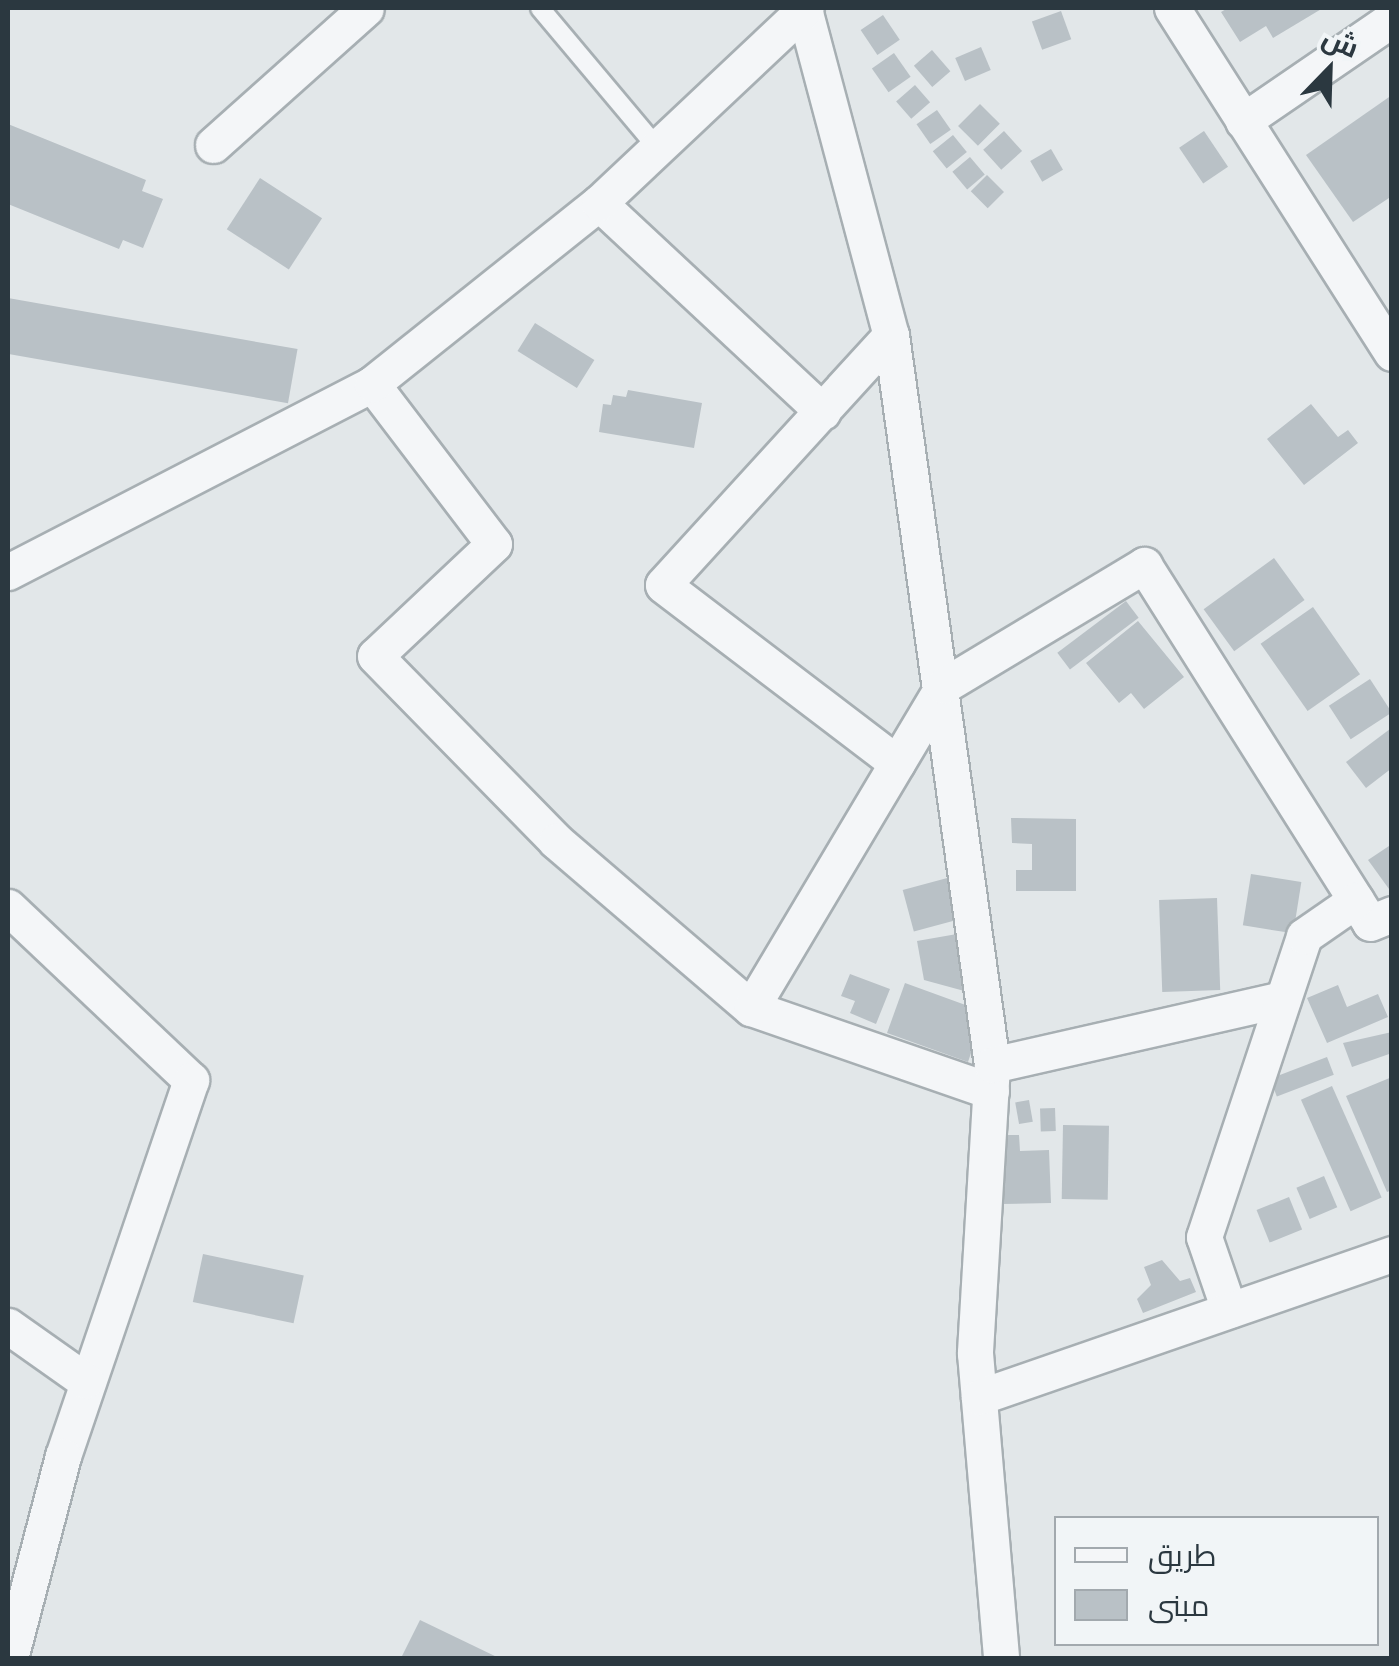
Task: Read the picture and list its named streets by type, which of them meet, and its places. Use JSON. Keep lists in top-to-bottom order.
{
  "legend": ["طريق", "مبنى"],
  "north": "top right"
}
